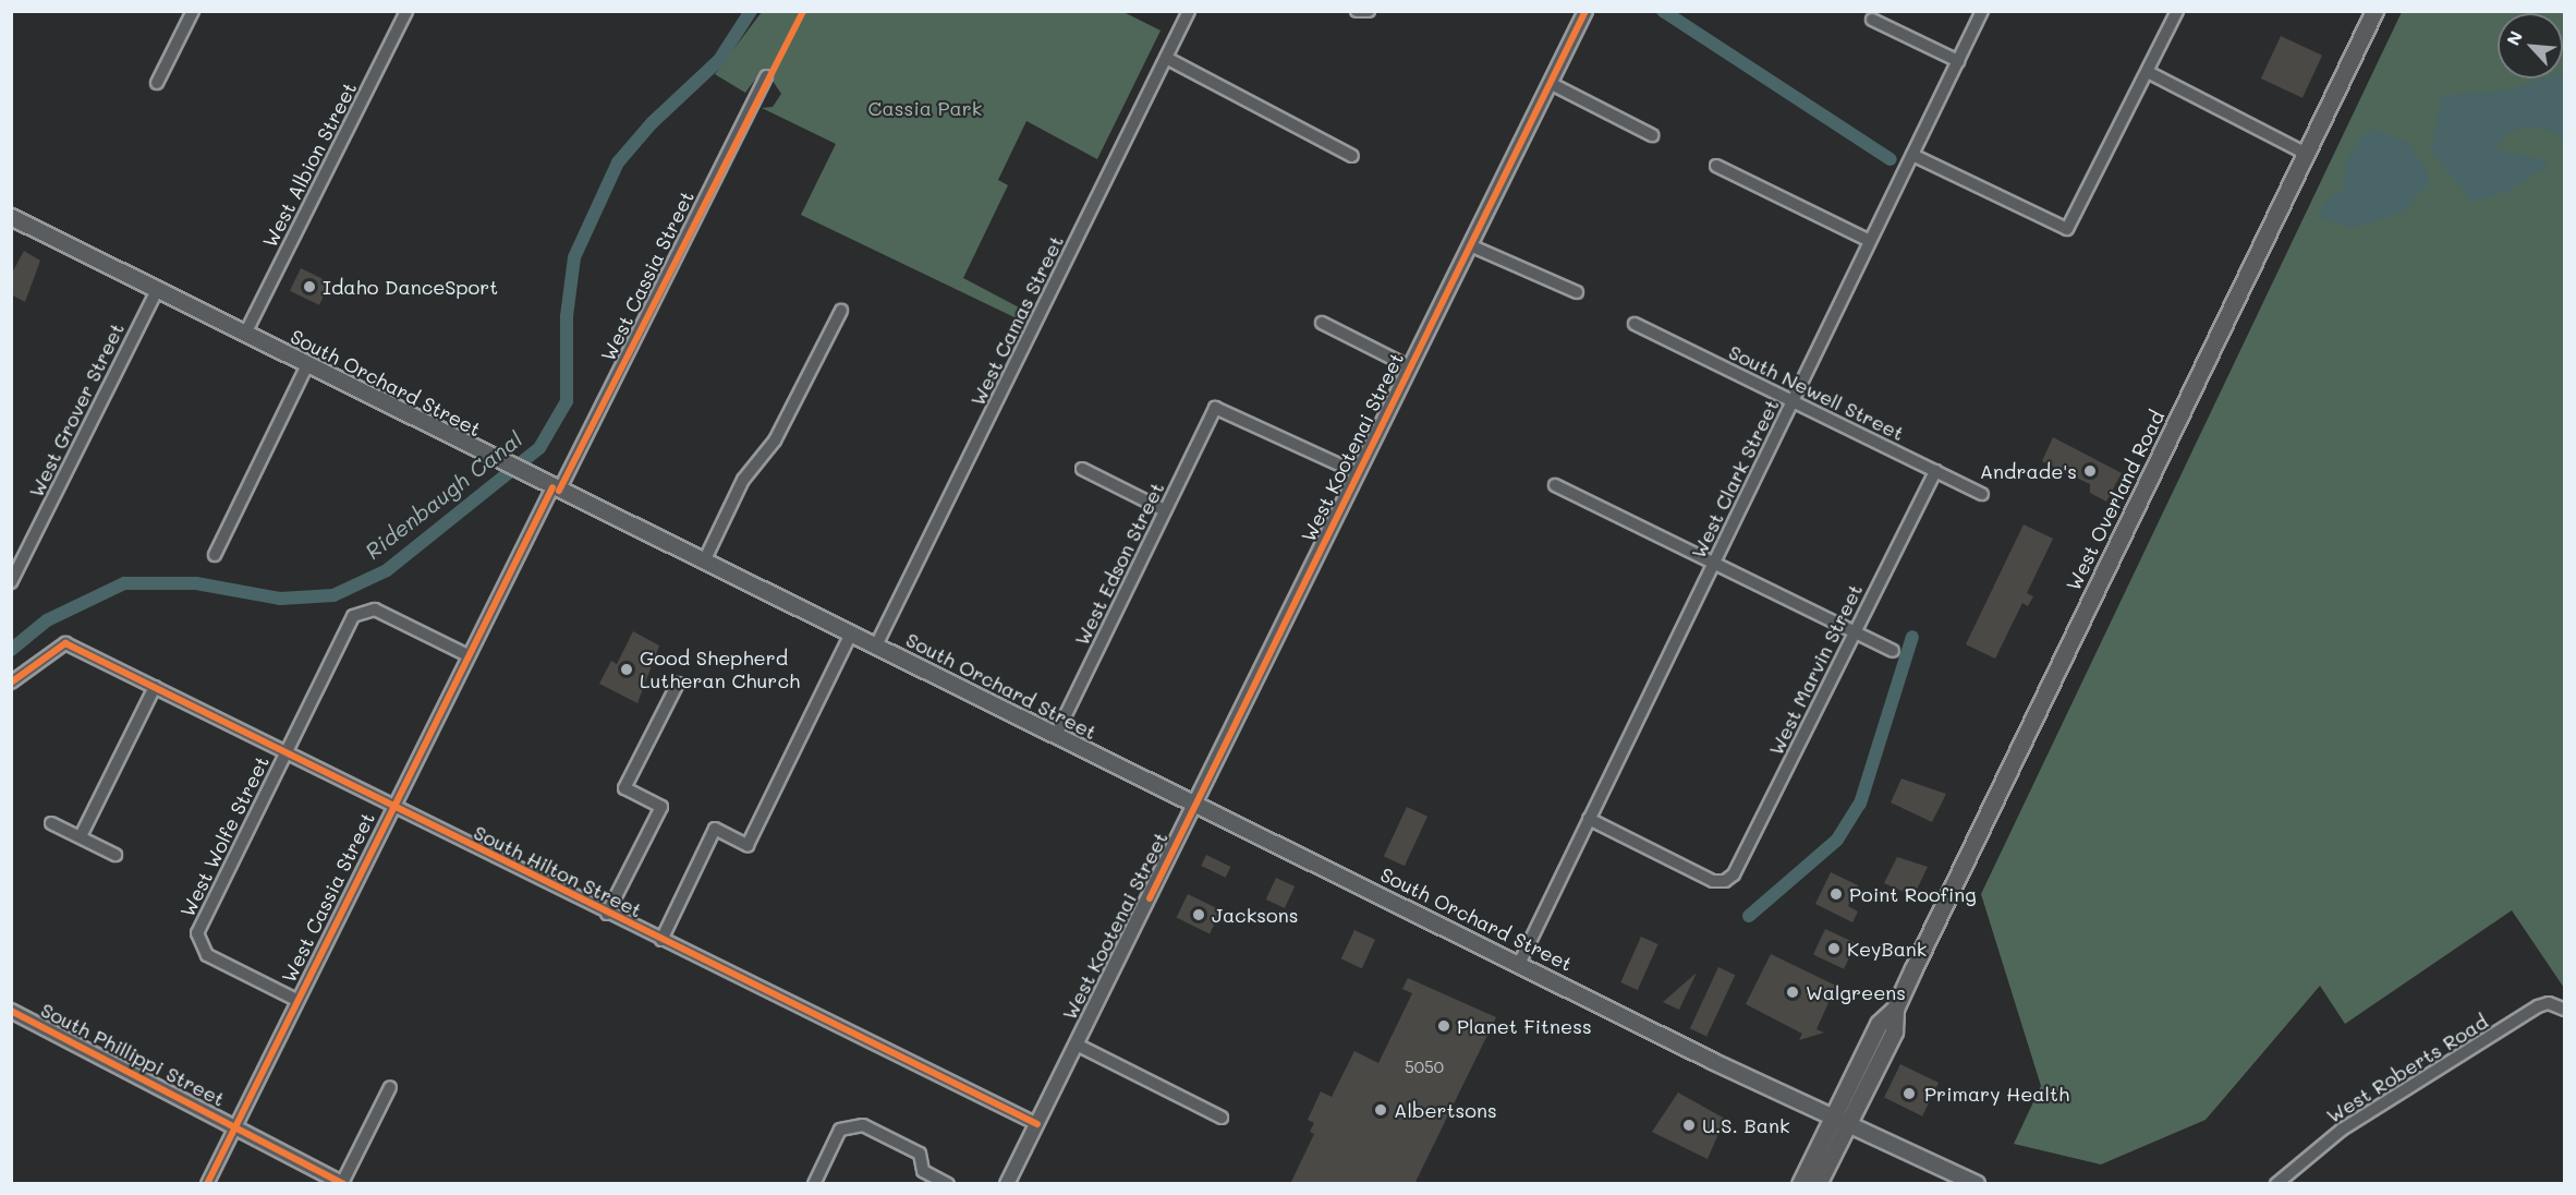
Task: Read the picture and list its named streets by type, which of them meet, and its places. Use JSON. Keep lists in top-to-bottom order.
{
  "streets": {
    "main road": ["South Orchard Street", "West Overland Road"],
    "street": [
      "West Albion Street",
      "West Cassia Street",
      "West Camas Street",
      "South Newell Street",
      "West Grover Street",
      "West Kootenai Street",
      "West Clark Street",
      "West Edson Street",
      "West Marvin Street",
      "West Wolfe Street",
      "South Hilton Street",
      "South Phillippi Street",
      "West Roberts Road"
    ]
  },
  "crossings": [
    ["West Albion Street", "South Orchard Street"],
    ["West Cassia Street", "South Orchard Street"],
    ["West Cassia Street", "West Wolfe Street"],
    ["West Cassia Street", "South Hilton Street"],
    ["West Cassia Street", "South Phillippi Street"],
    ["West Camas Street", "South Orchard Street"],
    ["South Orchard Street", "West Grover Street"],
    ["South Orchard Street", "West Kootenai Street"],
    ["South Orchard Street", "West Clark Street"],
    ["South Orchard Street", "West Overland Road"],
    ["South Orchard Street", "West Edson Street"],
    ["South Newell Street", "West Clark Street"],
    ["South Newell Street", "West Marvin Street"],
    ["West Kootenai Street", "West Edson Street"],
    ["West Kootenai Street", "South Hilton Street"],
    ["West Clark Street", "West Marvin Street"],
    ["West Wolfe Street", "South Hilton Street"]
  ],
  "water": ["Ridenbaugh Canal"],
  "parks": ["Cassia Park"],
  "places": [
    "Idaho DanceSport",
    "Andrade's",
    "Good Shepherd Lutheran Church",
    "Point Roofing",
    "Jacksons",
    "KeyBank",
    "Walgreens",
    "Planet Fitness",
    "Primary Health",
    "Albertsons",
    "U.S. Bank"
  ],
  "house_numbers": ["5050"],
  "north": "top left"
}
